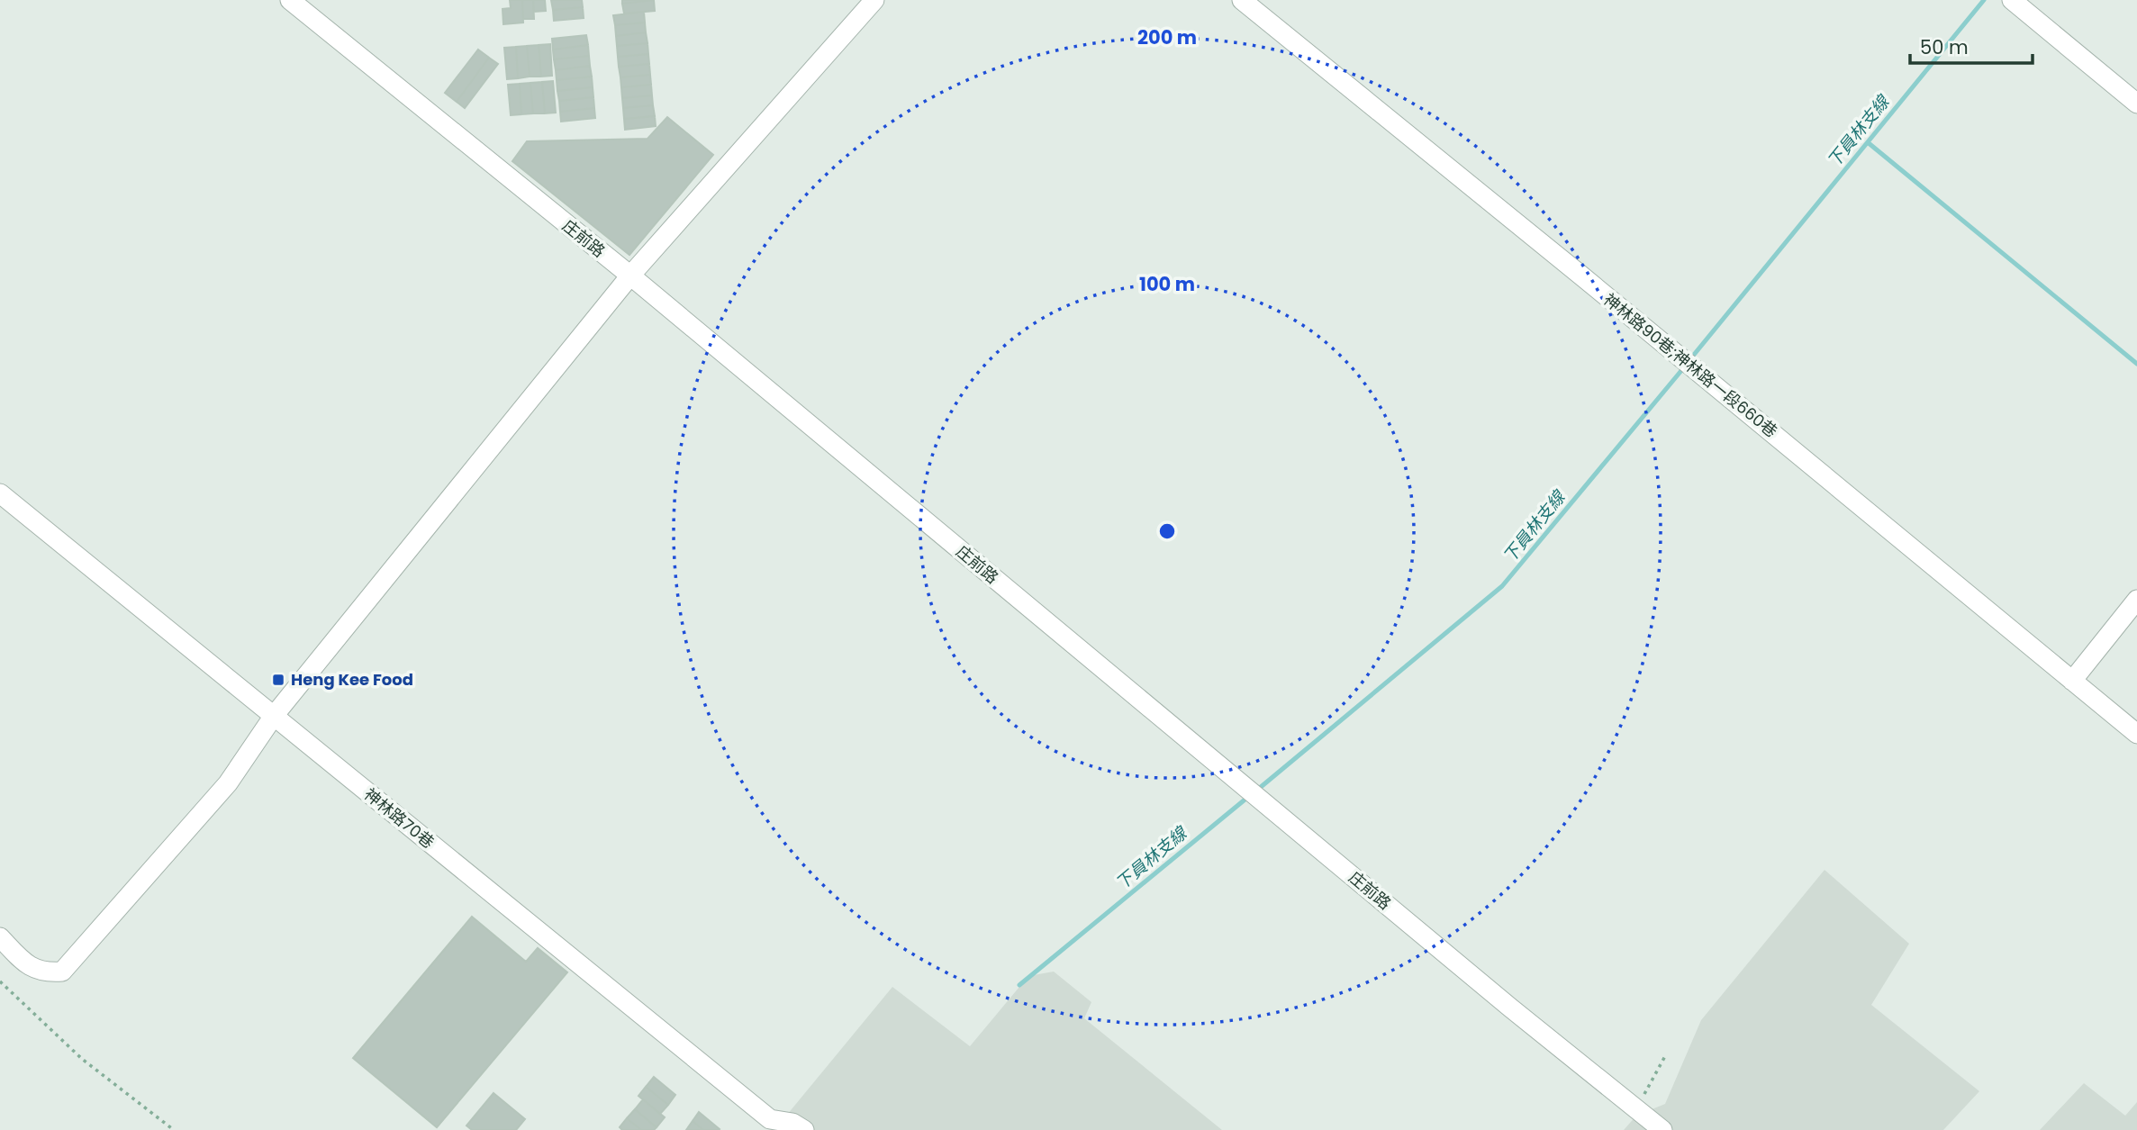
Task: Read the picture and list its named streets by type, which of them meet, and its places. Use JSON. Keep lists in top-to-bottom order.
{
  "streets": {
    "street": ["庄前路", "神林路90巷;神林路一段660巷", "神林路70巷"]
  },
  "water": ["下員林支線"],
  "places": {
    "transit": ["Heng Kee Food"]
  },
  "scale_bar": "50 m",
  "rings": ["200 m", "100 m"]
}
